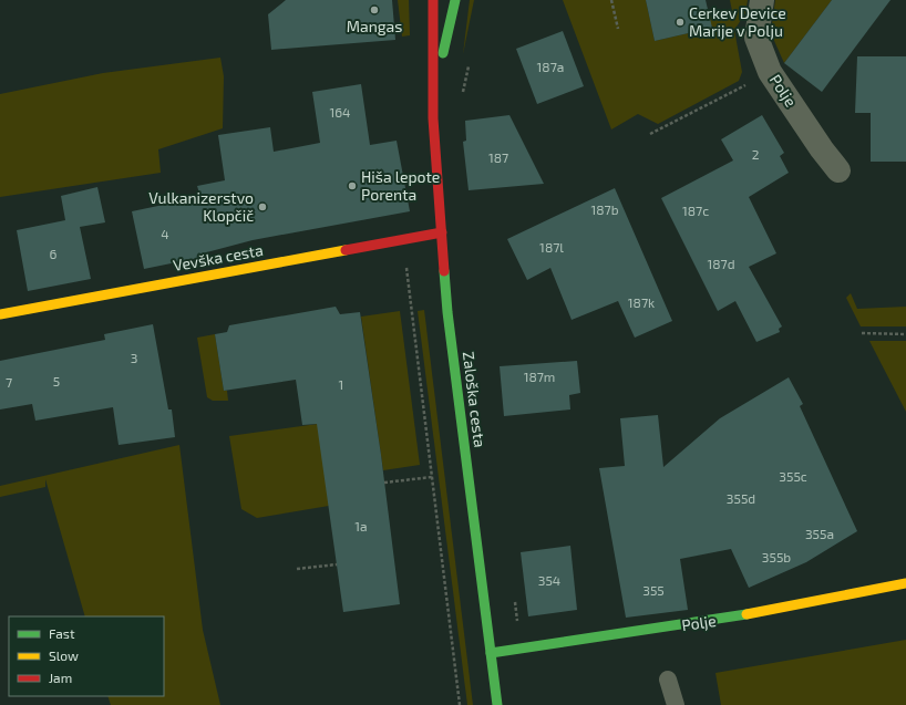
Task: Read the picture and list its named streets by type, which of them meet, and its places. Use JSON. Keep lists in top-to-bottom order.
{
  "streets": {
    "street": ["Polje", "Vevška cesta", "Zaloška cesta"]
  },
  "crossings": [
    ["Polje", "Zaloška cesta"],
    ["Vevška cesta", "Zaloška cesta"]
  ],
  "places": [
    "Mangas",
    "Cerkev Device Marije v Polju",
    "Hiša lepote Porenta",
    "Vulkanizerstvo Klopčič"
  ],
  "house_numbers": [
    "187a",
    "164",
    "2",
    "187",
    "187b",
    "187c",
    "4",
    "187l",
    "6",
    "187d",
    "187k",
    "3",
    "187m",
    "5",
    "7",
    "1",
    "355c",
    "355d",
    "1a",
    "355a",
    "355b",
    "354",
    "355"
  ],
  "legend": ["Fast", "Slow", "Jam"]
}
